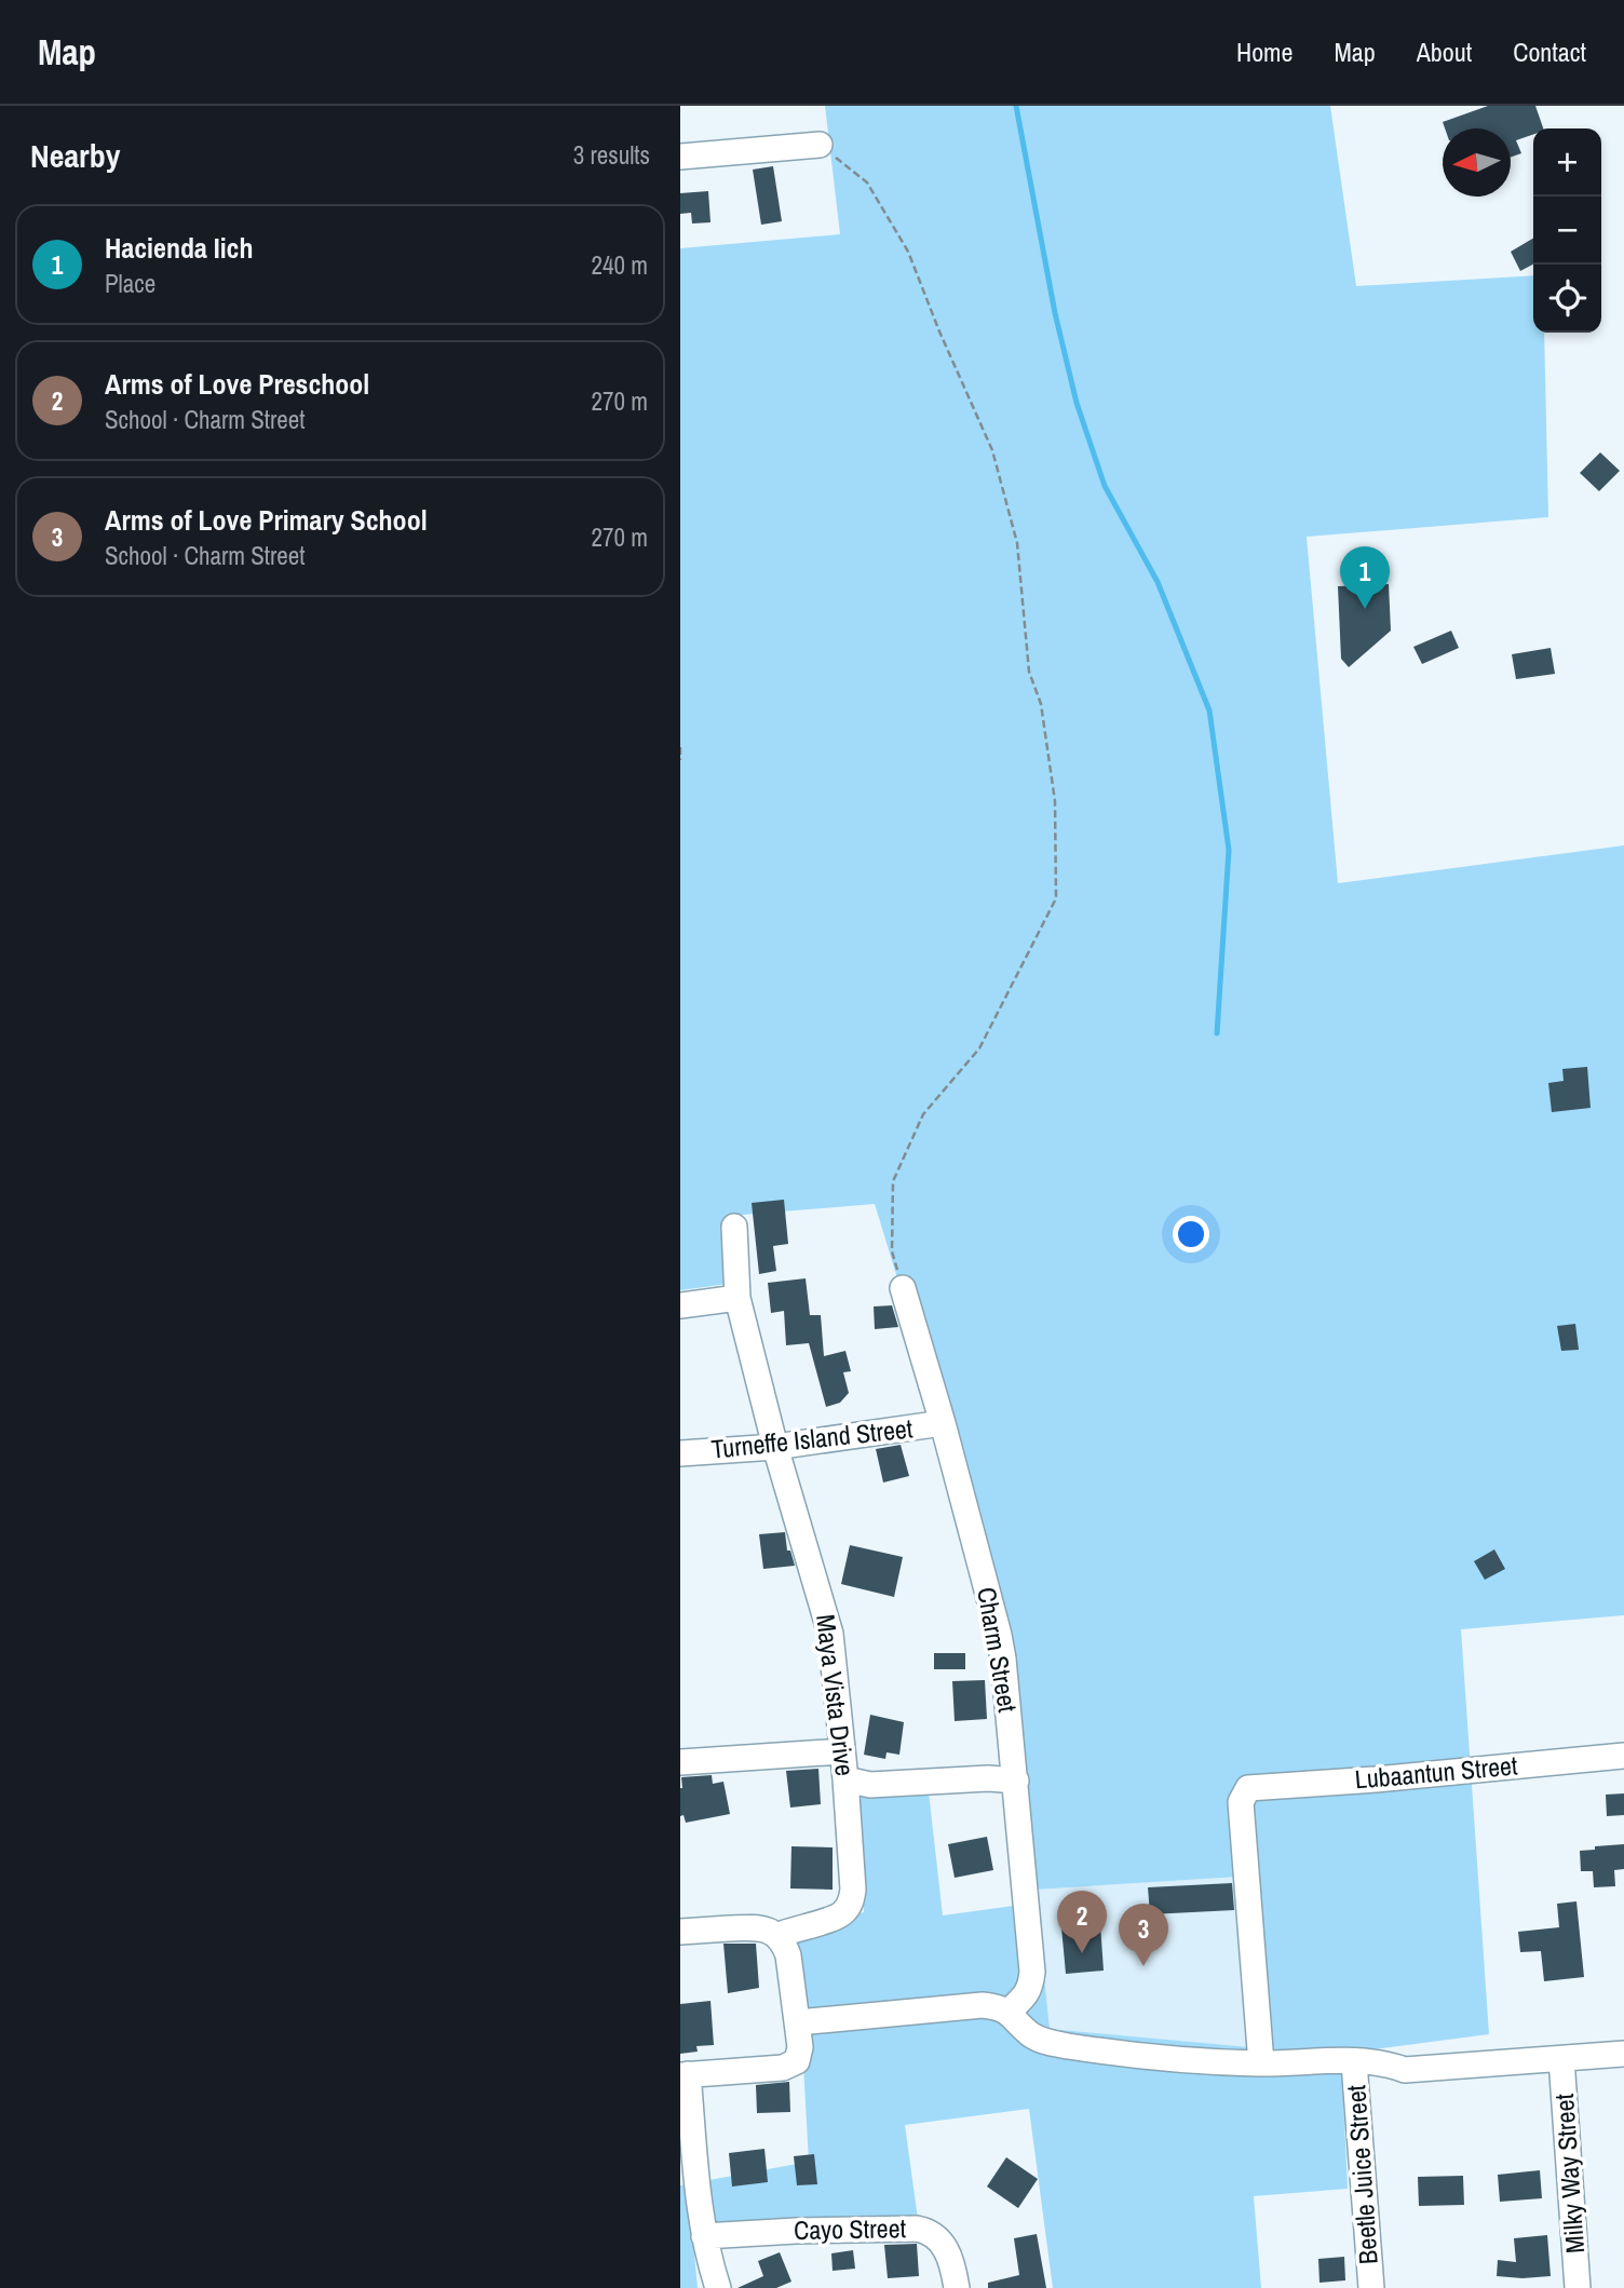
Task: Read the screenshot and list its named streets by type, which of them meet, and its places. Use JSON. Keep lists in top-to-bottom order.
{
  "streets": {
    "street": [
      "Turneffe Island Street",
      "Charm Street",
      "Maya Vista Drive",
      "Lubaantun Street",
      "Milky Way Street",
      "Beetle Juice Street",
      "Cayo Street"
    ]
  },
  "crossings": [
    ["Turneffe Island Street", "Charm Street"],
    ["Turneffe Island Street", "Maya Vista Drive"]
  ],
  "north": "left",
  "page": {
    "header": "Map",
    "nav": [
      "Home",
      "Map",
      "About",
      "Contact"
    ],
    "heading": ["Nearby", "3 results"],
    "map_buttons": ["+", "−"],
    "list": [
      {
        "mark": "1",
        "name": "Hacienda Iich",
        "note": "Place",
        "value": "240 m"
      },
      {
        "mark": "2",
        "name": "Arms of Love Preschool",
        "note": "School · Charm Street",
        "value": "270 m"
      },
      {
        "mark": "3",
        "name": "Arms of Love Primary School",
        "note": "School · Charm Street",
        "value": "270 m"
      }
    ],
    "pins": ["1", "2", "3"]
  }
}
